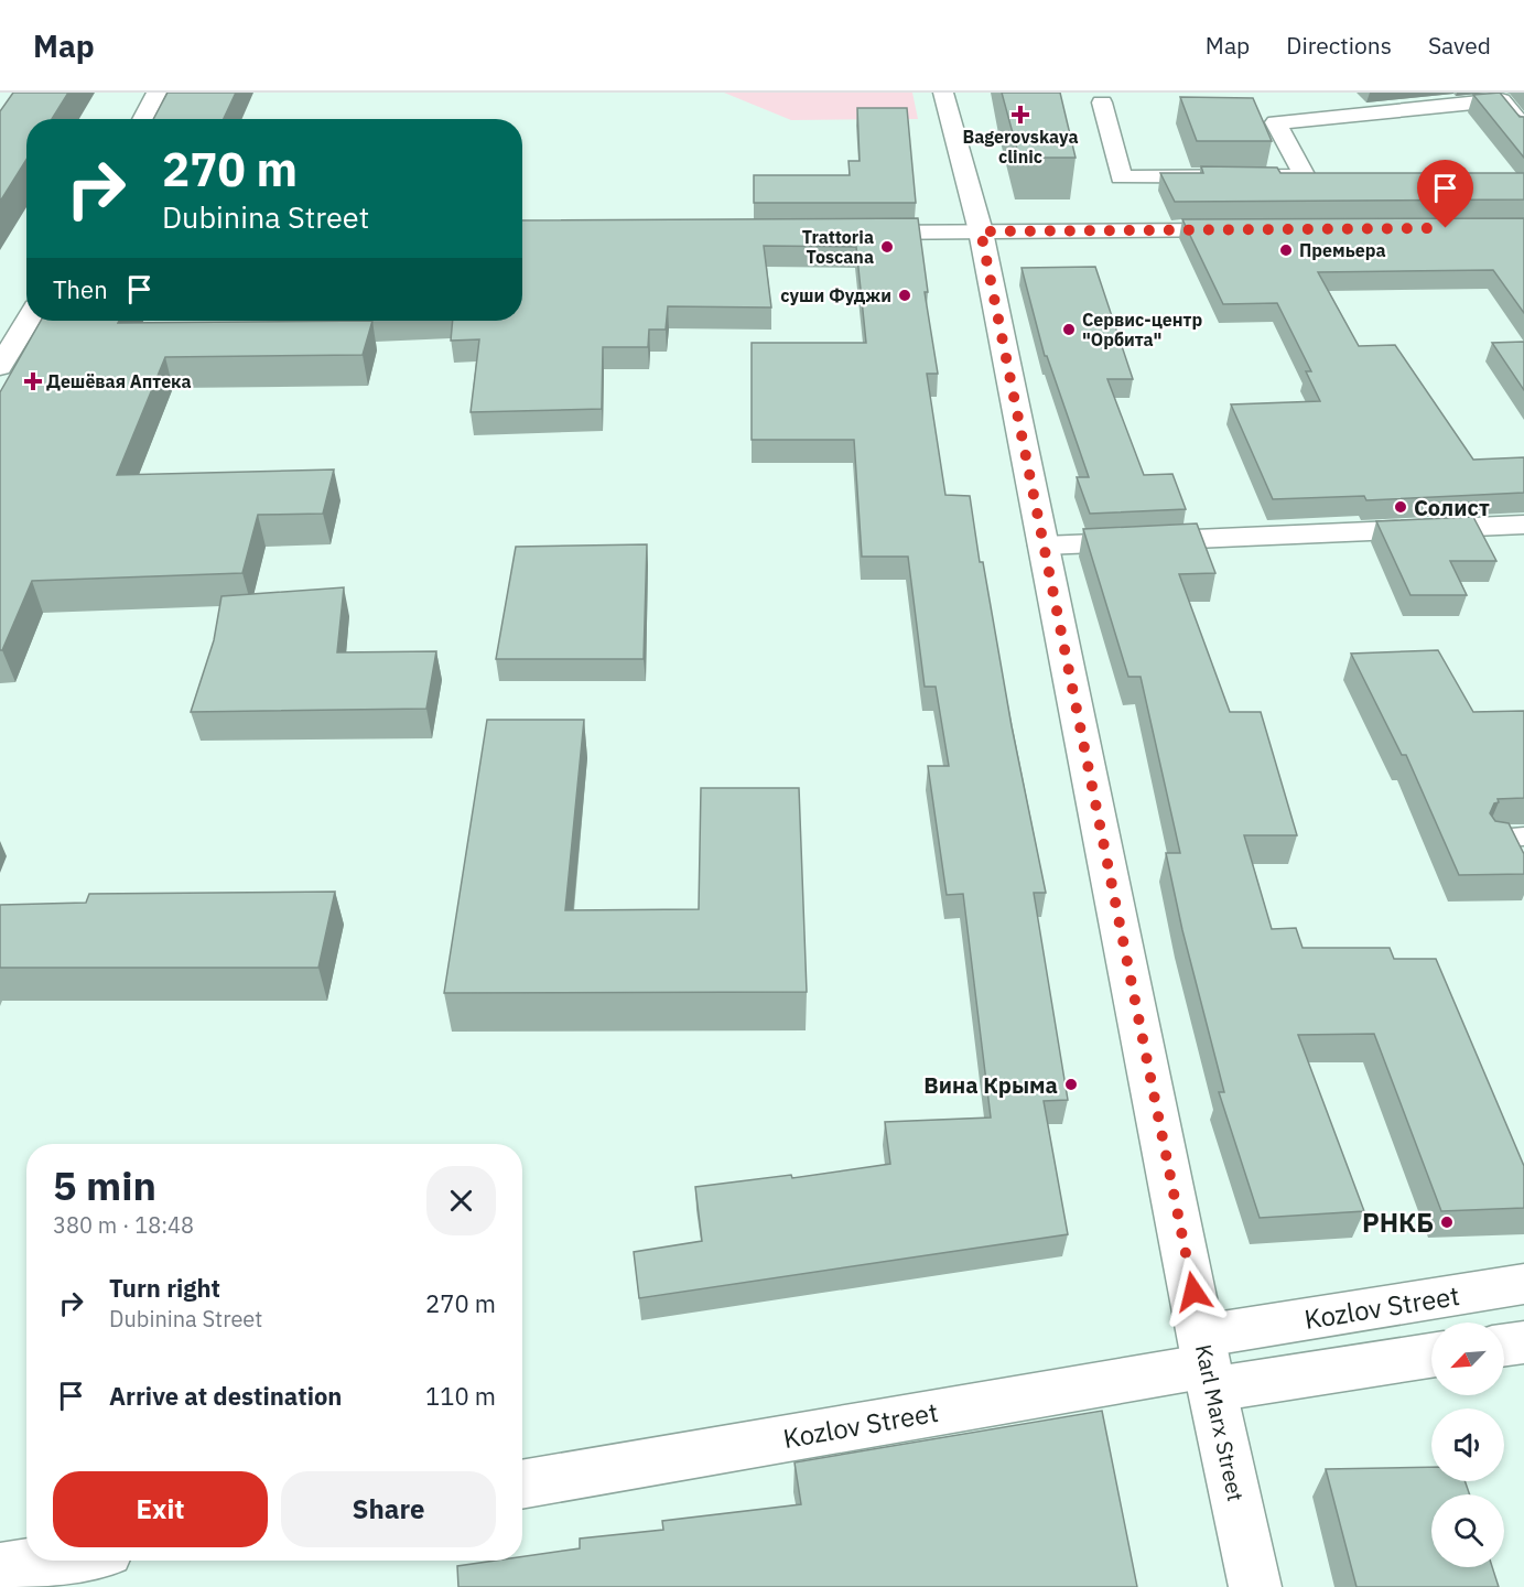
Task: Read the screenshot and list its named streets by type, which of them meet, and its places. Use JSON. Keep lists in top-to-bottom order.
{
  "streets": {
    "street": ["Kozlov Street", "Karl Marx Street"]
  },
  "crossings": [
    ["Kozlov Street", "Karl Marx Street"]
  ],
  "places": {
    "health": ["Bagerovskaya clinic", "Дешёвая Аптека"],
    "other": [
      "Trattoria Toscana",
      "Премьера",
      "суши Фуджи",
      "Сервис-центр \"Орбита\"",
      "Солист",
      "Вина Крыма",
      "РНКБ"
    ]
  },
  "north": "bottom left",
  "page": {
    "header": "Map",
    "nav": ["Map", "Directions", "Saved"],
    "turn": ["270 m", "Dubinina Street"],
    "then": "Then",
    "heading": ["5 min", "380 m · 18:48"],
    "list": [
      {
        "name": "Turn right",
        "note": "Dubinina Street",
        "value": "270 m"
      },
      {
        "name": "Arrive at destination",
        "value": "110 m"
      }
    ],
    "buttons": ["Exit", "Share"]
  }
}
